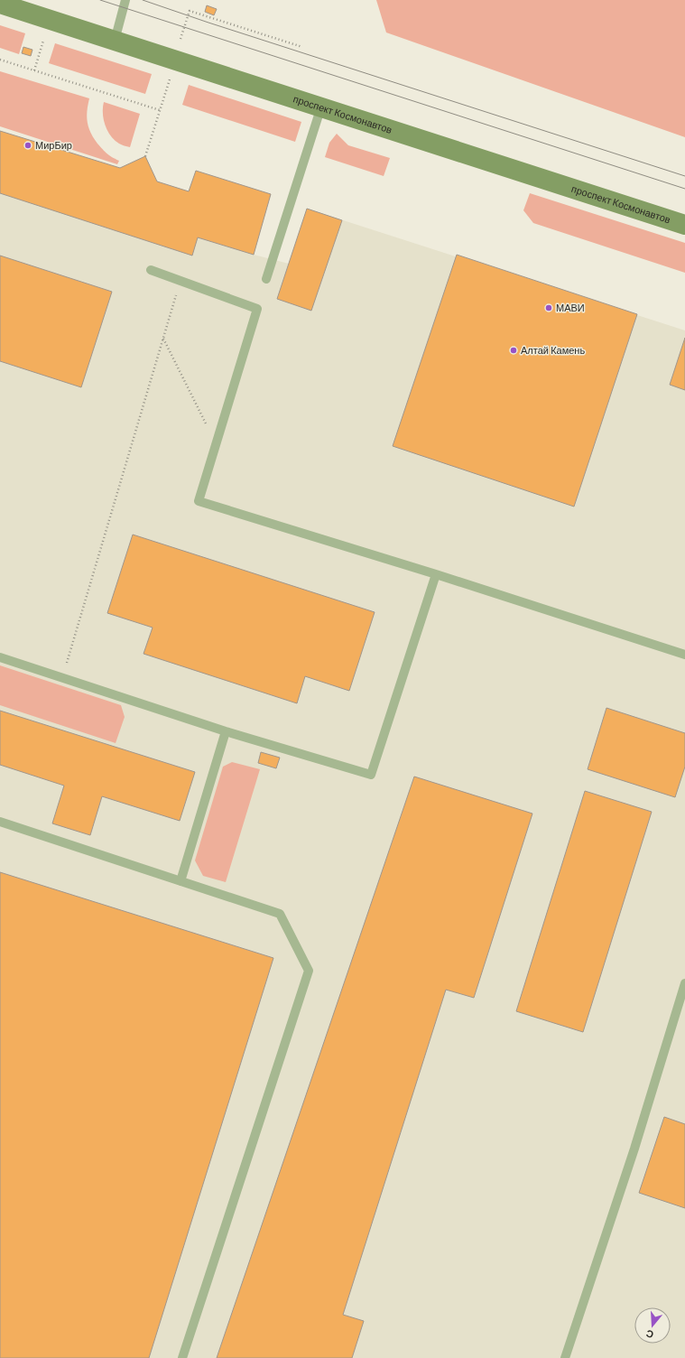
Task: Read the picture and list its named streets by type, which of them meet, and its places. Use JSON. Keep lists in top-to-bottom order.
{
  "streets": {
    "main road": ["проспект Космонавтов"]
  },
  "places": ["МирБир", "МАВИ", "Алтай Камень"],
  "north": "bottom"
}
